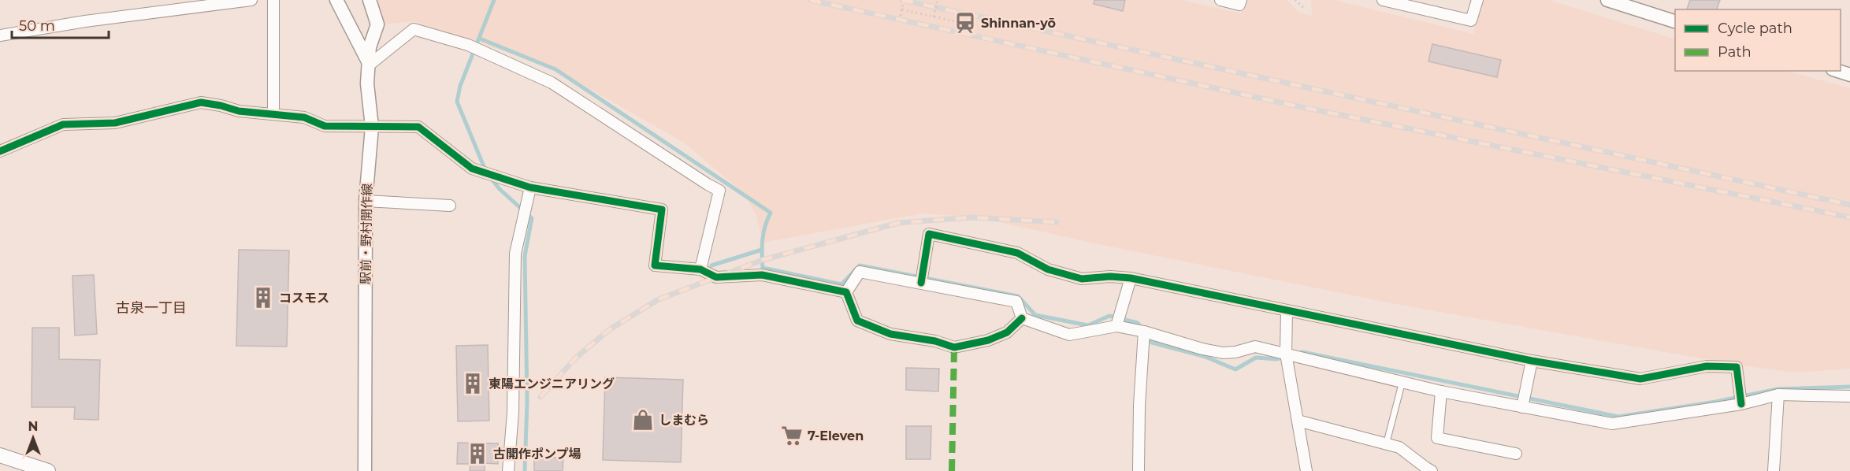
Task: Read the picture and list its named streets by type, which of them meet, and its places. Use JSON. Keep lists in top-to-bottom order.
{
  "streets": {
    "street": ["駅前・野村開作線"]
  },
  "districts": ["古泉一丁目"],
  "places": {
    "station": ["Shinnan-yō"],
    "building": ["コスモス", "東陽エンジニアリング", "古開作ポンプ場"],
    "shop": ["しまむら"],
    "supermarket": ["7-Eleven"]
  },
  "legend": ["Cycle path", "Path"],
  "scale_bar": "50 m",
  "north": "top"
}
